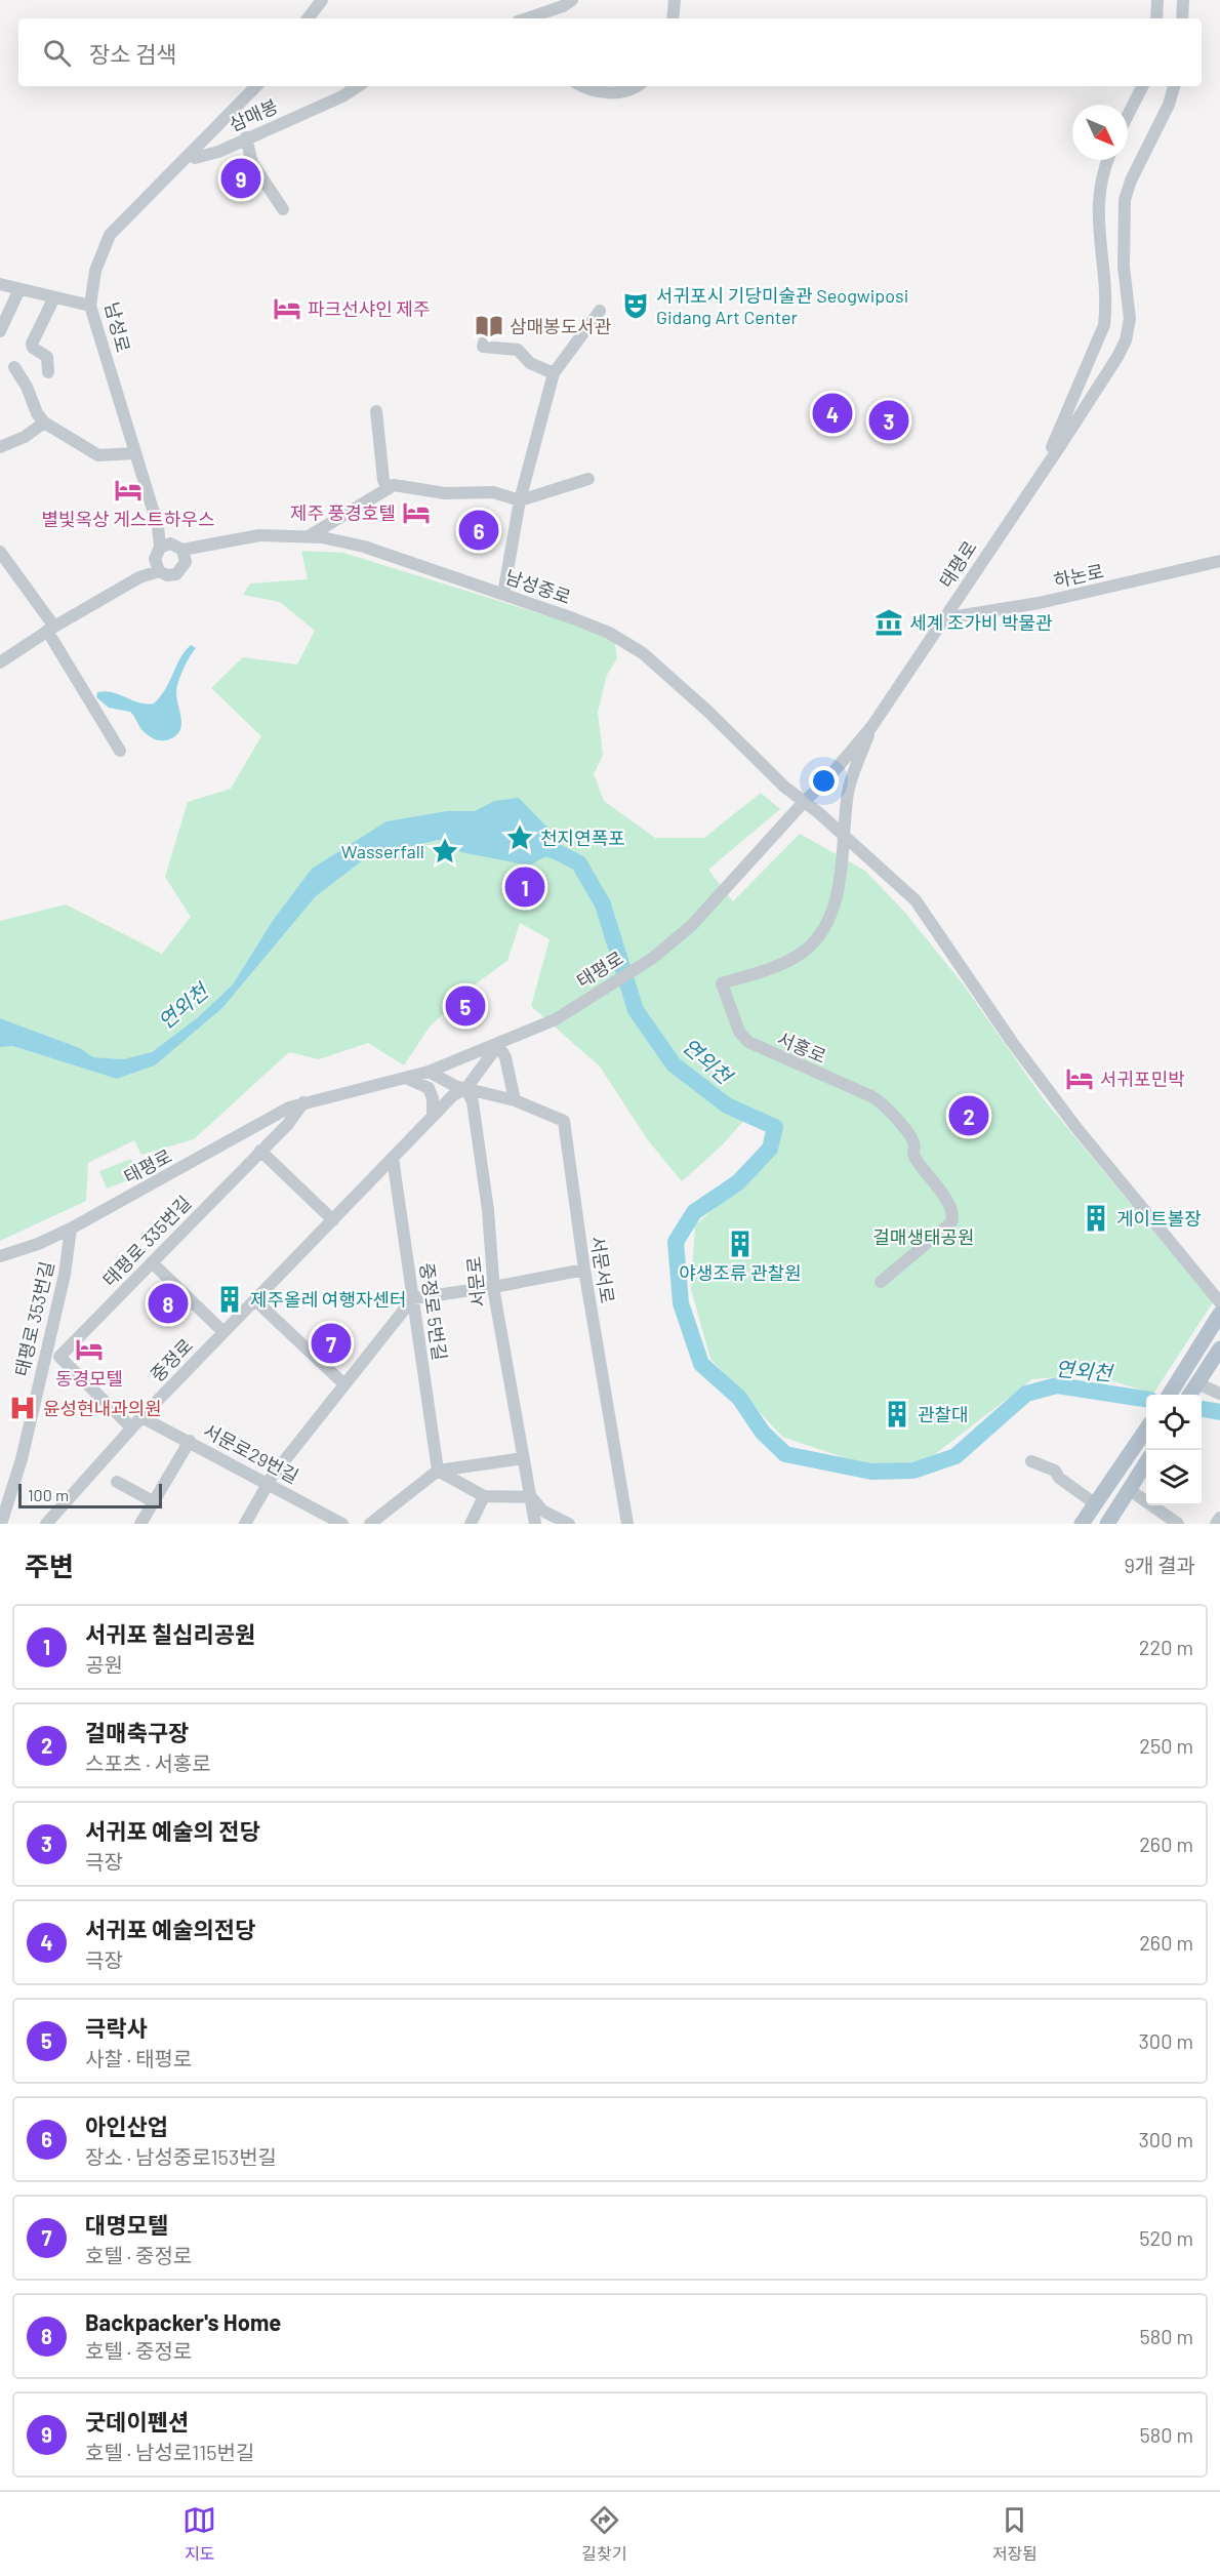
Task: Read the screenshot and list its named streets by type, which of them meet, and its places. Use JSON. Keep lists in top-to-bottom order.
{
  "streets": {
    "street": [
      "삼매봉",
      "남성로",
      "태평로",
      "하논로",
      "남성중로",
      "서홍로",
      "태평로 335번길",
      "서문서로",
      "서문로",
      "중정로 5번길",
      "태평로 353번길",
      "중정로",
      "서문로29번길"
    ]
  },
  "crossings": [
    ["삼매봉", "남성로"],
    ["남성로", "남성중로"],
    ["태평로", "하논로"],
    ["태평로", "남성중로"],
    ["태평로", "태평로 335번길"],
    ["태평로", "서문서로"],
    ["태평로", "태평로 353번길"],
    ["서문서로", "서문로"],
    ["서문서로", "중정로"],
    ["서문로", "중정로"],
    ["중정로 5번길", "중정로"],
    ["중정로", "서문로29번길"]
  ],
  "water": ["연외천"],
  "parks": ["걸매생태공원"],
  "places": {
    "theatre": ["서귀포시 기당미술관 Seogwiposi Gidang Art Center"],
    "hotel": [
      "파크선샤인 제주",
      "별빛옥상 게스트하우스",
      "제주 풍경호텔",
      "서귀포민박",
      "동경모텔"
    ],
    "library": ["삼매봉도서관"],
    "museum": ["세계 조가비 박물관"],
    "place": ["천지연폭포", "Wasserfall"],
    "building": [
      "게이트볼장",
      "야생조류 관찰원",
      "제주올레 여행자센터",
      "관찰대"
    ],
    "hospital": ["윤성현내과의원"]
  },
  "scale_bar": "100 m",
  "north": "bottom right",
  "page": {
    "search": "장소 검색",
    "pins": [
      "9",
      "4",
      "3",
      "6",
      "1",
      "5",
      "2",
      "8",
      "7"
    ],
    "scale": "100 m",
    "heading": ["주변", "9개 결과"],
    "list": [
      {
        "mark": "1",
        "name": "서귀포 칠십리공원",
        "note": "공원",
        "value": "220 m"
      },
      {
        "mark": "2",
        "name": "걸매축구장",
        "note": "스포츠 · 서홍로",
        "value": "250 m"
      },
      {
        "mark": "3",
        "name": "서귀포 예술의 전당",
        "note": "극장",
        "value": "260 m"
      },
      {
        "mark": "4",
        "name": "서귀포 예술의전당",
        "note": "극장",
        "value": "260 m"
      },
      {
        "mark": "5",
        "name": "극락사",
        "note": "사찰 · 태평로",
        "value": "300 m"
      },
      {
        "mark": "6",
        "name": "아인산업",
        "note": "장소 · 남성중로153번길",
        "value": "300 m"
      },
      {
        "mark": "7",
        "name": "대명모텔",
        "note": "호텔 · 중정로",
        "value": "520 m"
      },
      {
        "mark": "8",
        "name": "Backpacker's Home",
        "note": "호텔 · 중정로",
        "value": "580 m"
      },
      {
        "mark": "9",
        "name": "굿데이펜션",
        "note": "호텔 · 남성로115번길",
        "value": "580 m"
      }
    ],
    "nav": ["지도", "길찾기", "저장됨"]
  }
}
